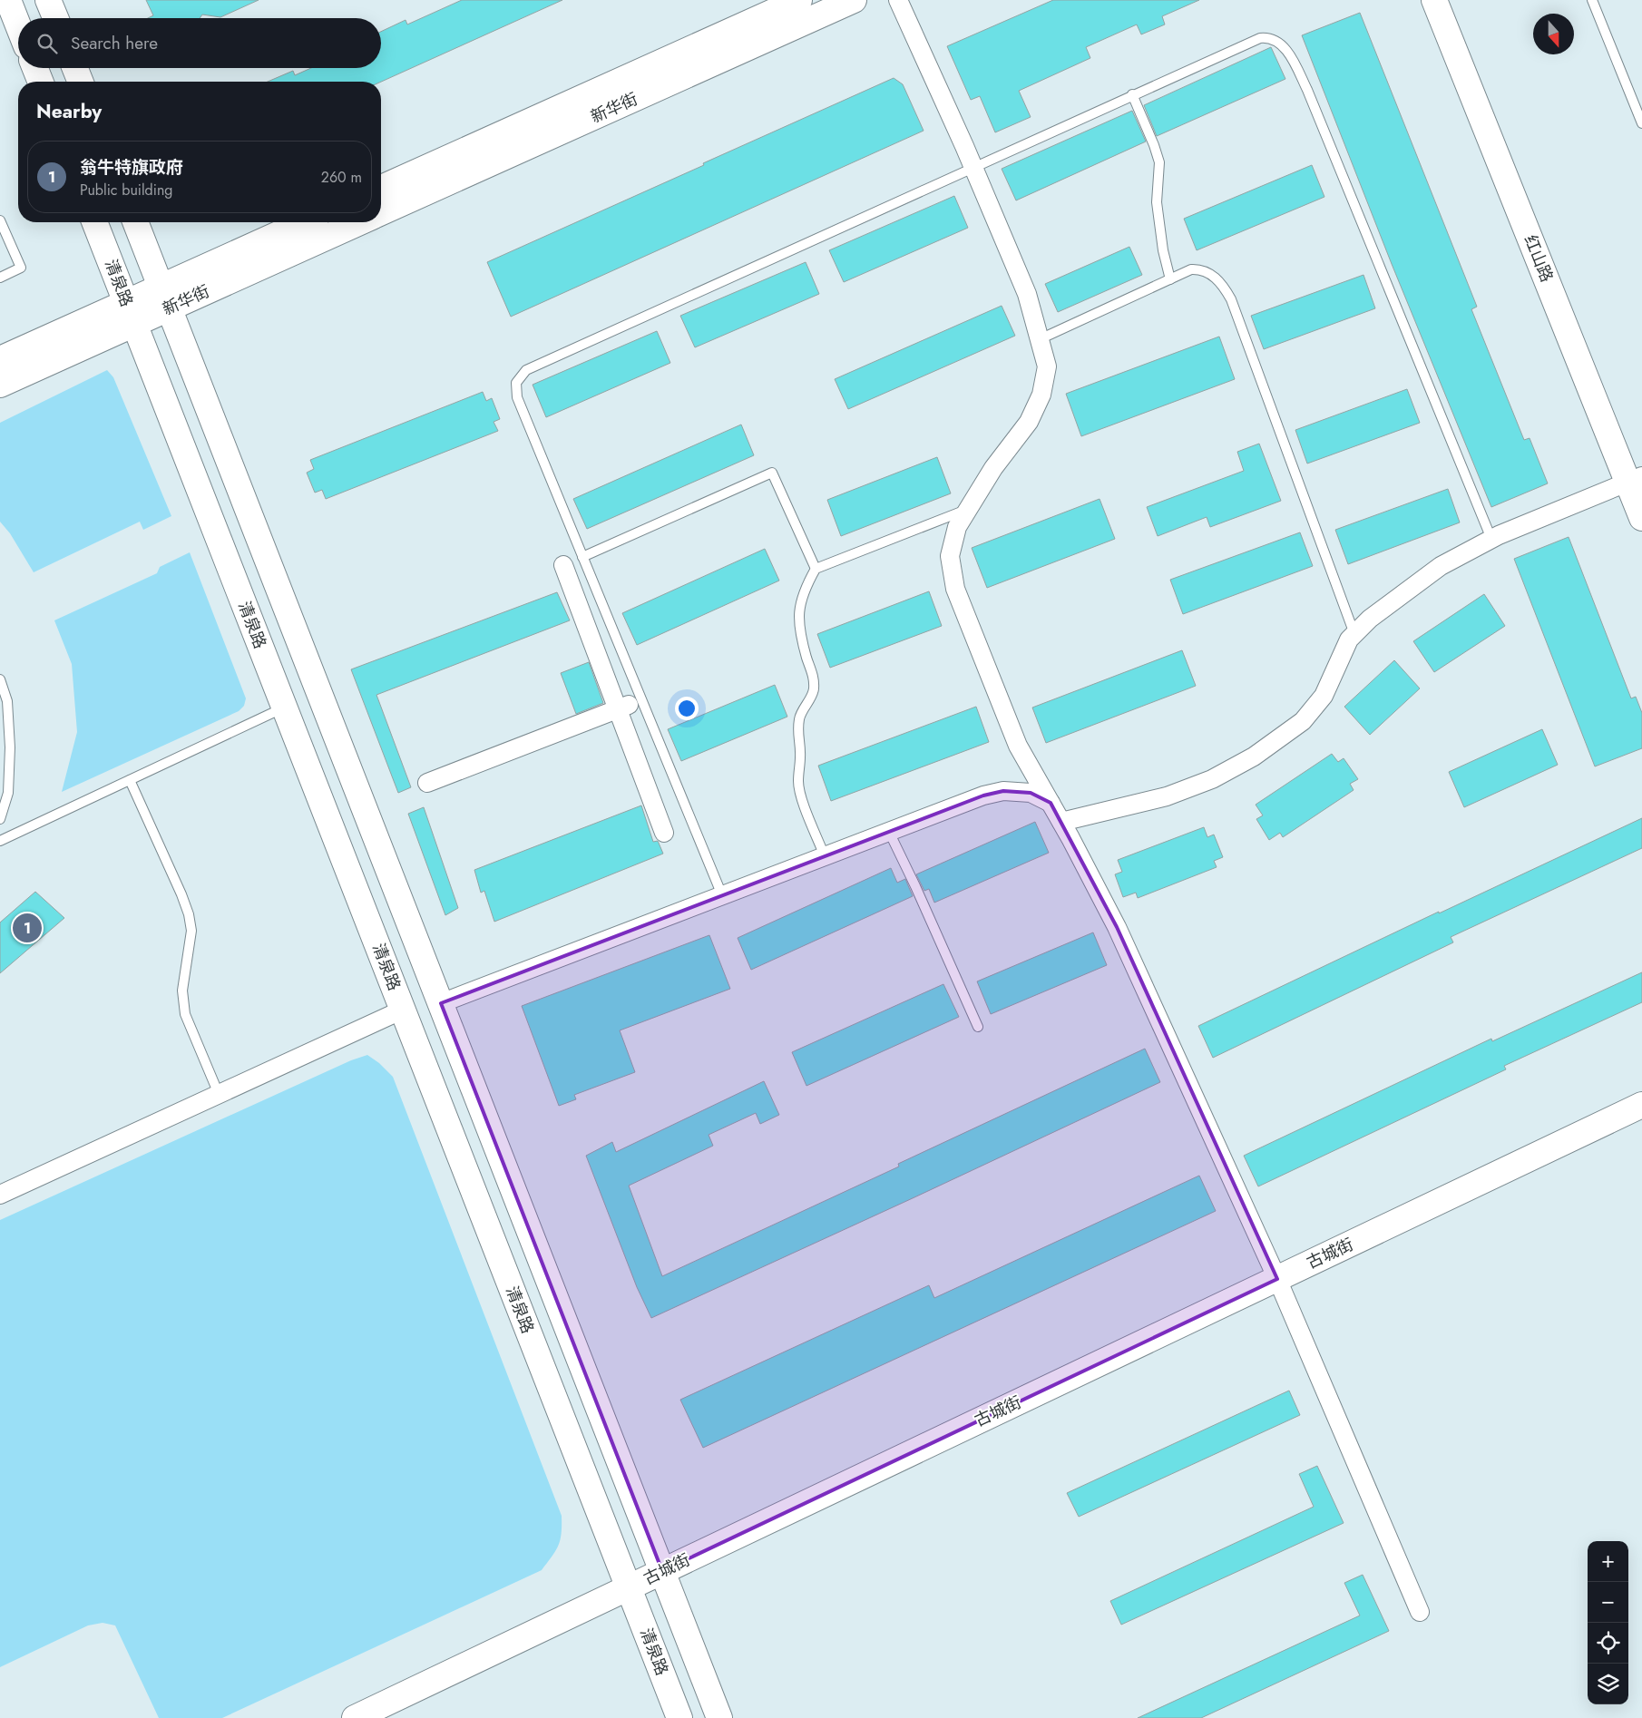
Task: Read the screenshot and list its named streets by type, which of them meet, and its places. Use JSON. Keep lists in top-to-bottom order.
{
  "streets": {
    "street": [
      "新华街",
      "红山路",
      "清泉路",
      "古城街"
    ]
  },
  "crossings": [
    ["新华街", "清泉路"],
    ["清泉路", "古城街"]
  ],
  "north": "bottom",
  "page": {
    "search": "Search here",
    "heading": "Nearby",
    "list": [
      {
        "mark": "1",
        "name": "翁牛特旗政府",
        "note": "Public building",
        "value": "260 m"
      }
    ],
    "pins": "1",
    "map_buttons": ["+", "−"]
  }
}
